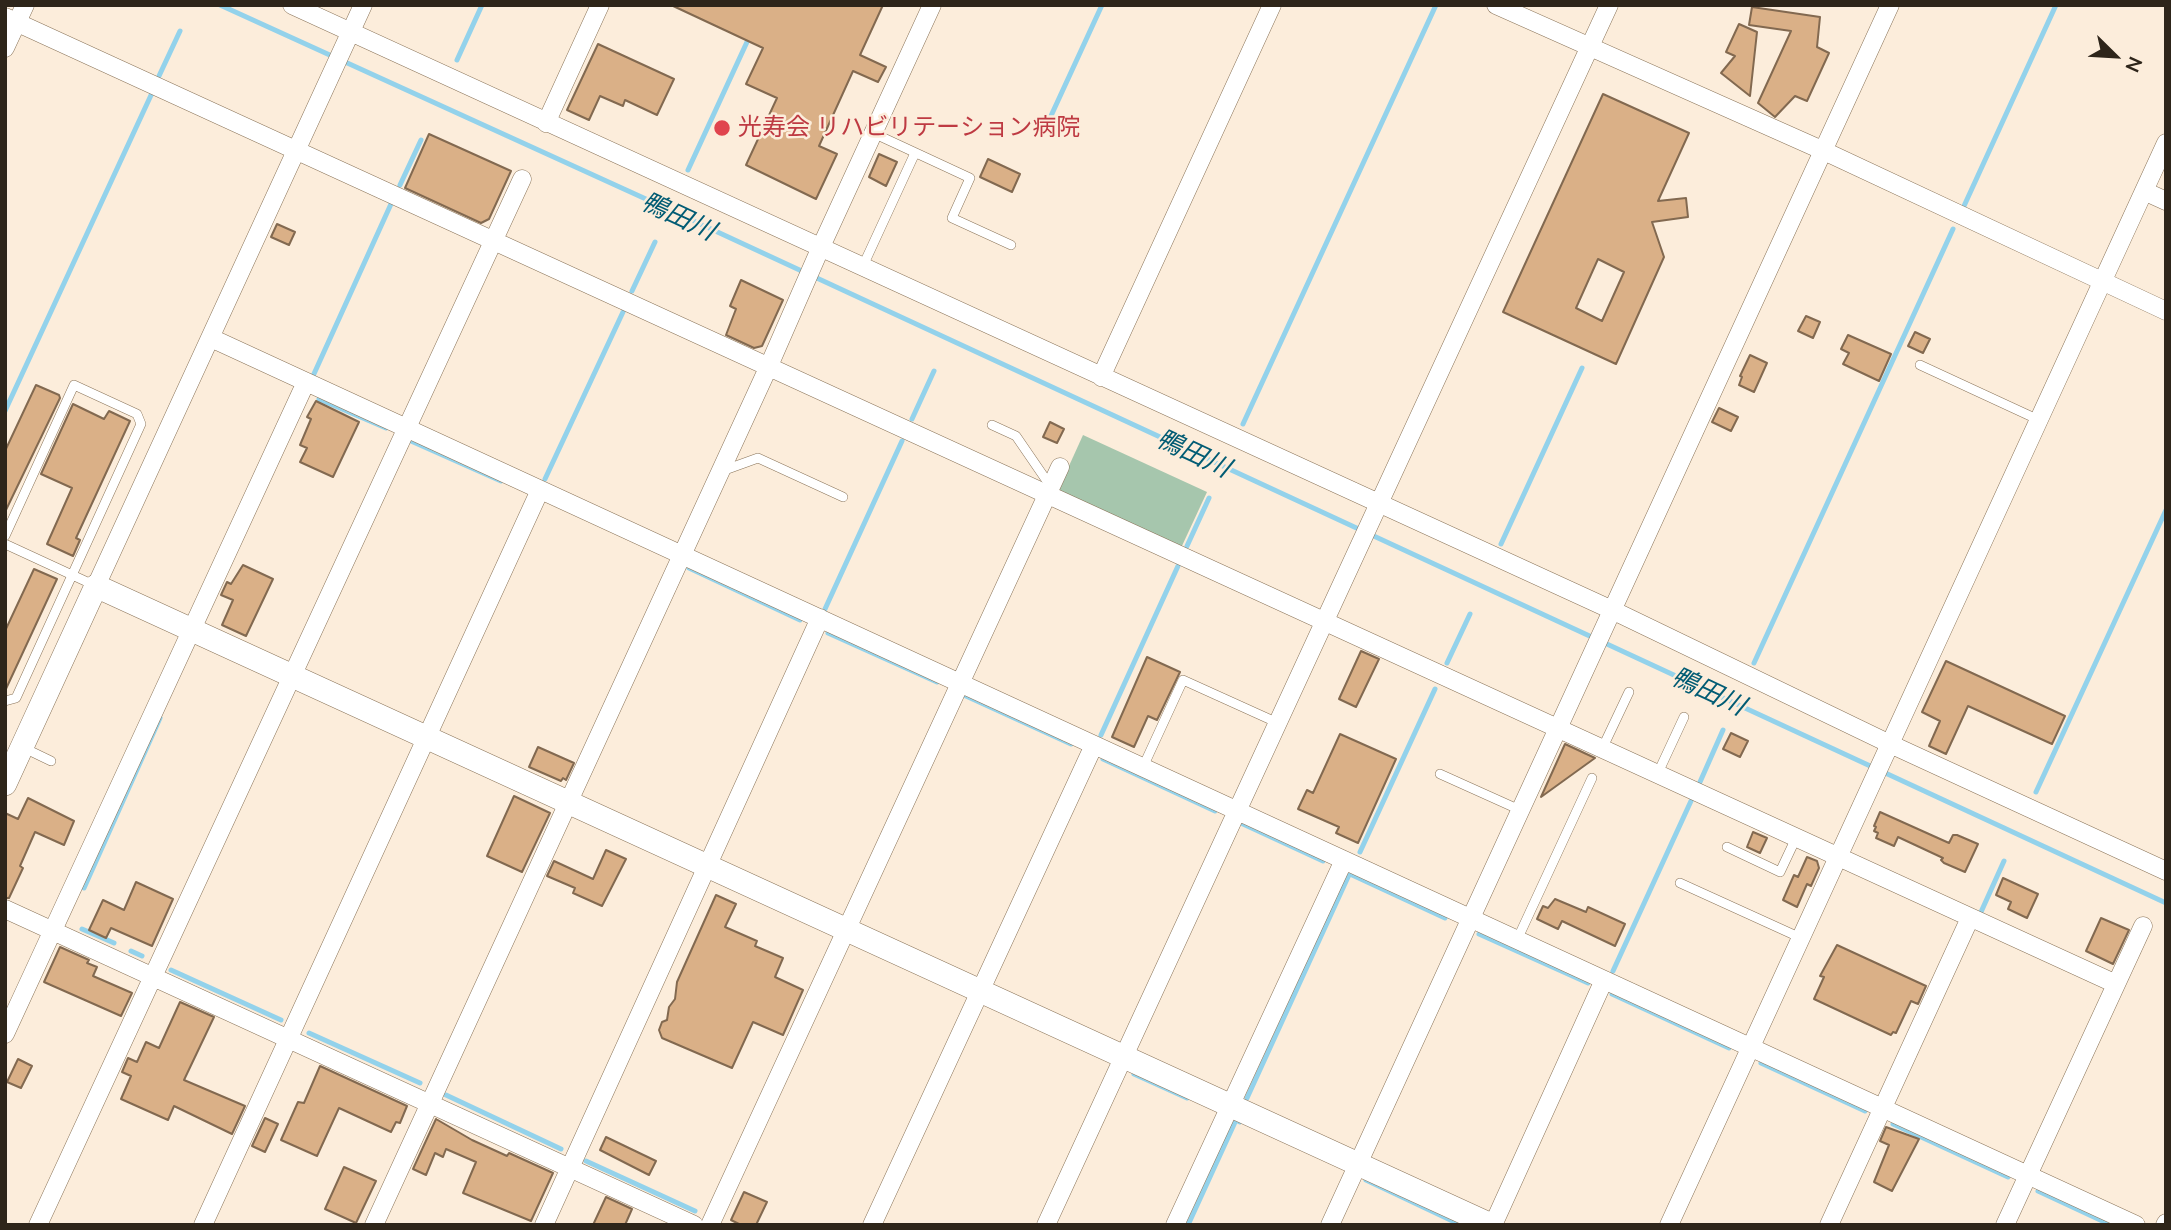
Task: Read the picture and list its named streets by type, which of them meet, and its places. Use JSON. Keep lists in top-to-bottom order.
{
  "water": ["鴨田川"],
  "places": ["光寿会 リハビリテーション病院"],
  "north": "bottom right"
}
